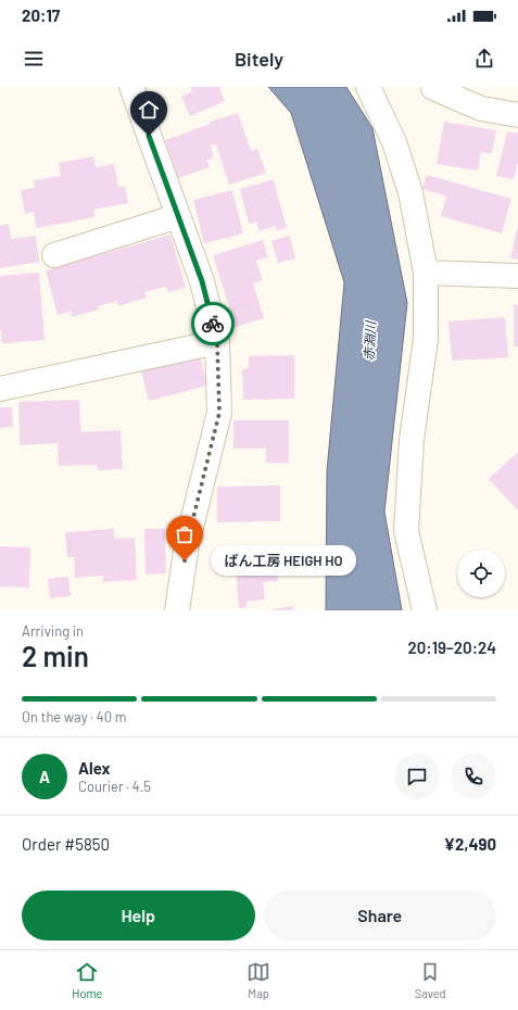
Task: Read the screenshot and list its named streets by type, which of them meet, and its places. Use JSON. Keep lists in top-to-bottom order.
{
  "water": ["赤淵川"],
  "places": ["ぱん工房 HEIGH HO"],
  "page": {
    "status": "20:17",
    "header": "Bitely",
    "bubble": "ぱん工房 HEIGH HO",
    "heading": ["2 min", "Arriving in", "20:19–20:24"],
    "panel": [
      "Alex",
      "Courier · 4.5",
      "Order #5850",
      "¥2,490"
    ],
    "bar": "On the way · 40 m",
    "round": "A",
    "buttons": ["Help", "Share"],
    "tabs": ["Home", "Map", "Saved"]
  }
}
